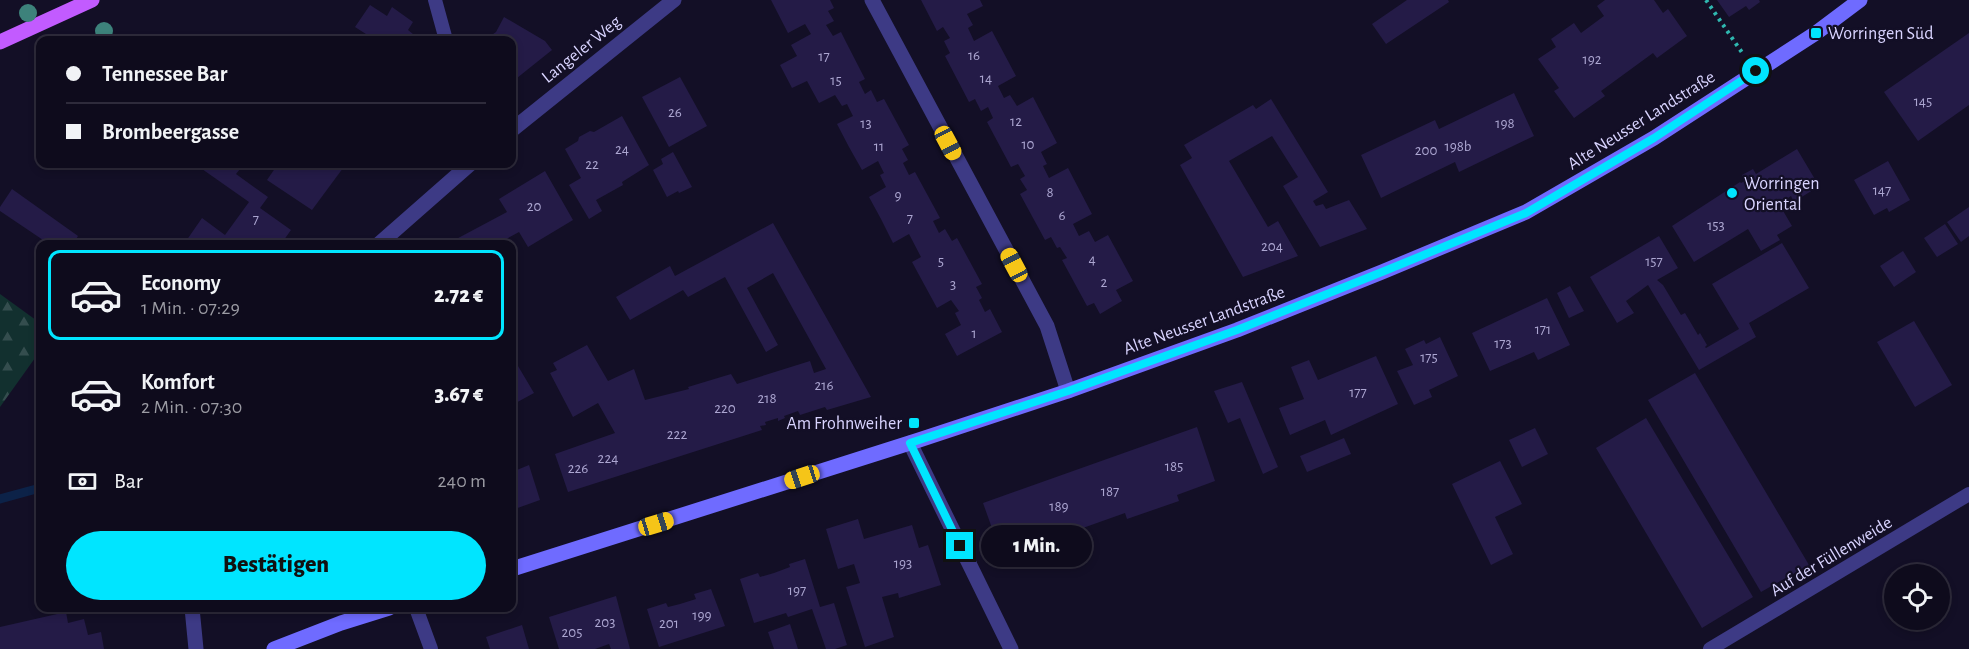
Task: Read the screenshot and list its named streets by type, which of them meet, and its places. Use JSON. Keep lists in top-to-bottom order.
{
  "streets": {
    "main road": ["Alte Neusser Landstraße"],
    "street": ["Langeler Weg"],
    "lane": ["Auf der Füllenweide"]
  },
  "places": {
    "transit": ["Worringen Süd", "Am Frohnweiher"],
    "other": ["Worringen Oriental"]
  },
  "house_numbers": [
    "16",
    "17",
    "192",
    "14",
    "15",
    "145",
    "26",
    "12",
    "13",
    "198",
    "10",
    "11",
    "198b",
    "24",
    "200",
    "22",
    "147",
    "8",
    "9",
    "20",
    "6",
    "7",
    "7",
    "153",
    "204",
    "4",
    "5",
    "157",
    "2",
    "3",
    "171",
    "1",
    "173",
    "175",
    "216",
    "177",
    "218",
    "220",
    "222",
    "224",
    "185",
    "226",
    "187",
    "189",
    "193",
    "197",
    "199",
    "203",
    "201",
    "205"
  ],
  "page": {
    "banner": ["Tennessee Bar", "Brombeergasse"],
    "list": [
      {
        "name": "Economy",
        "note": "1 Min. · 07:29",
        "value": "2.72 €"
      },
      {
        "name": "Komfort",
        "note": "2 Min. · 07:30",
        "value": "3.67 €"
      }
    ],
    "pay": ["Bar", "240 m"],
    "buttons": "Bestätigen",
    "bubble": "1 Min."
  }
}
